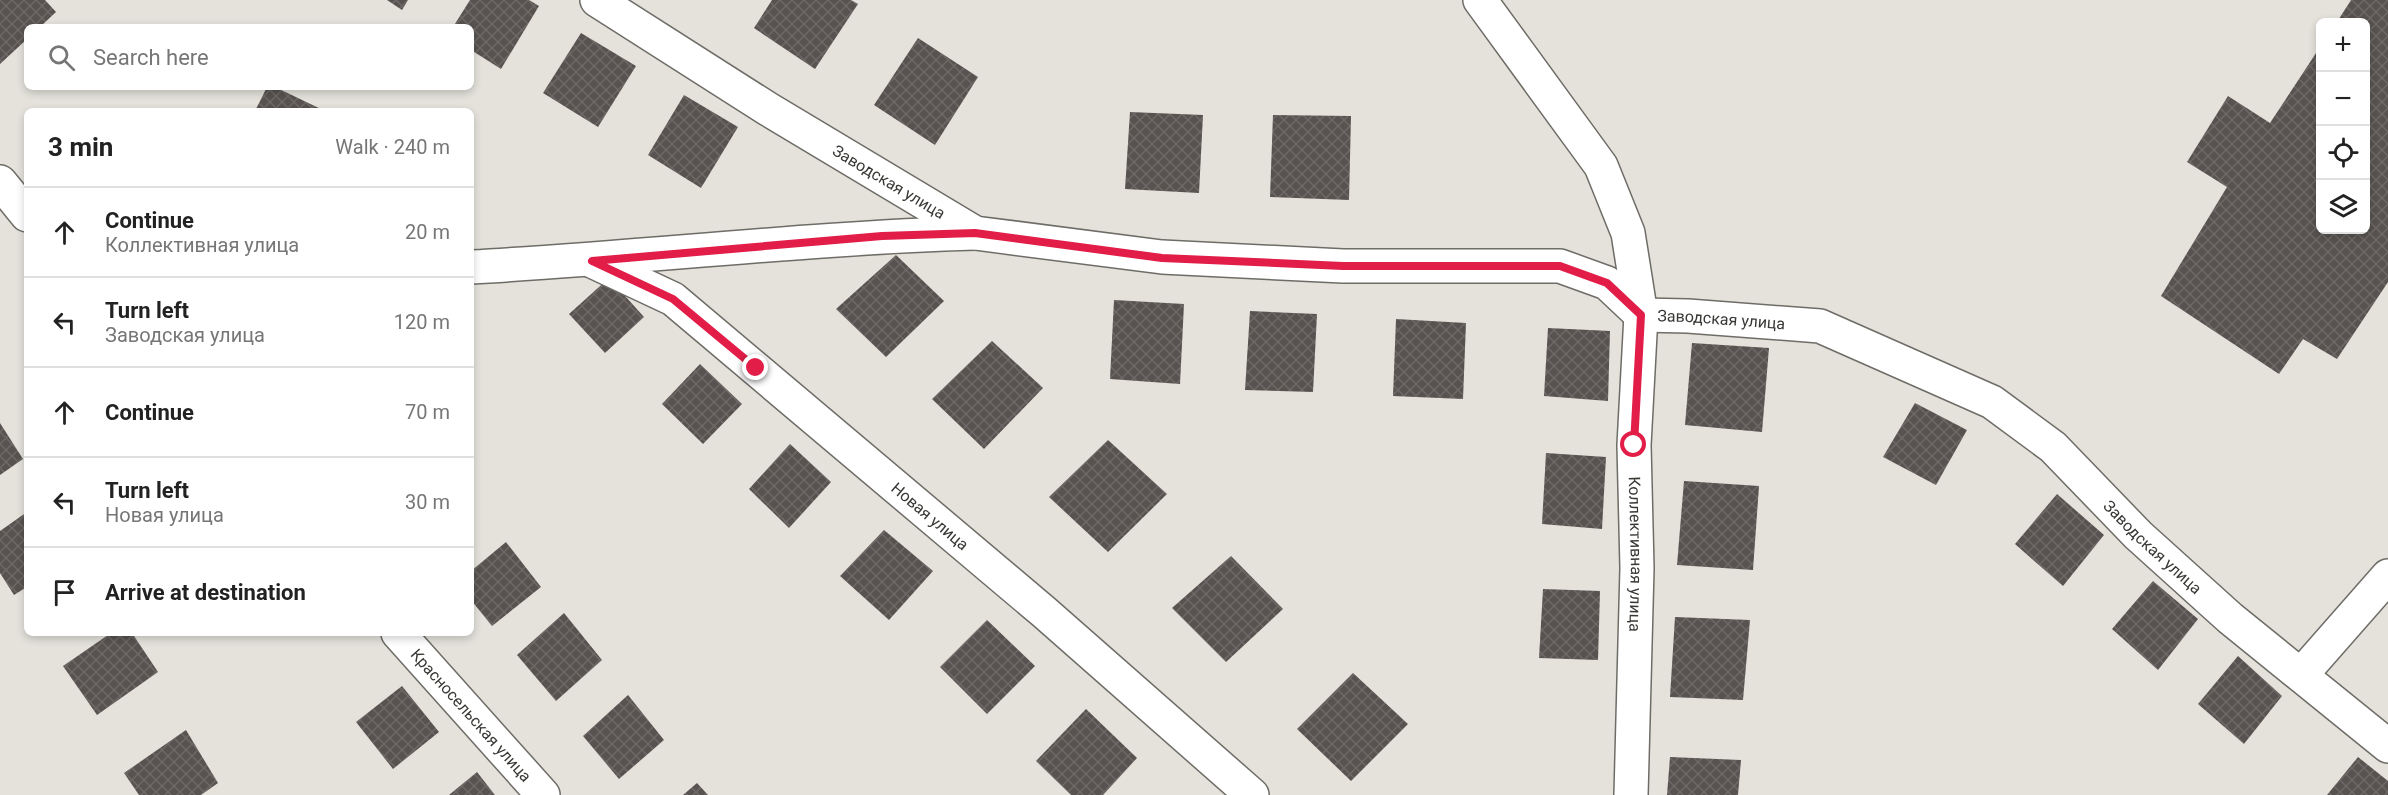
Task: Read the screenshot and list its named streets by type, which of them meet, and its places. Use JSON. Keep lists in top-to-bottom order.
{
  "streets": {
    "street": [
      "Заводская улица",
      "Новая улица",
      "Коллективная улица",
      "Красносельская улица"
    ]
  },
  "crossings": [
    ["Заводская улица", "Коллективная улица"]
  ],
  "page": {
    "map_buttons": ["+", "−"],
    "search": "Search here",
    "heading": ["3 min", "Walk · 240 m"],
    "list": [
      ["Continue", "Коллективная улица", "20 m"],
      ["Turn left", "Заводская улица", "120 m"],
      ["Continue", "70 m"],
      ["Turn left", "Новая улица", "30 m"],
      "Arrive at destination"
    ]
  }
}
